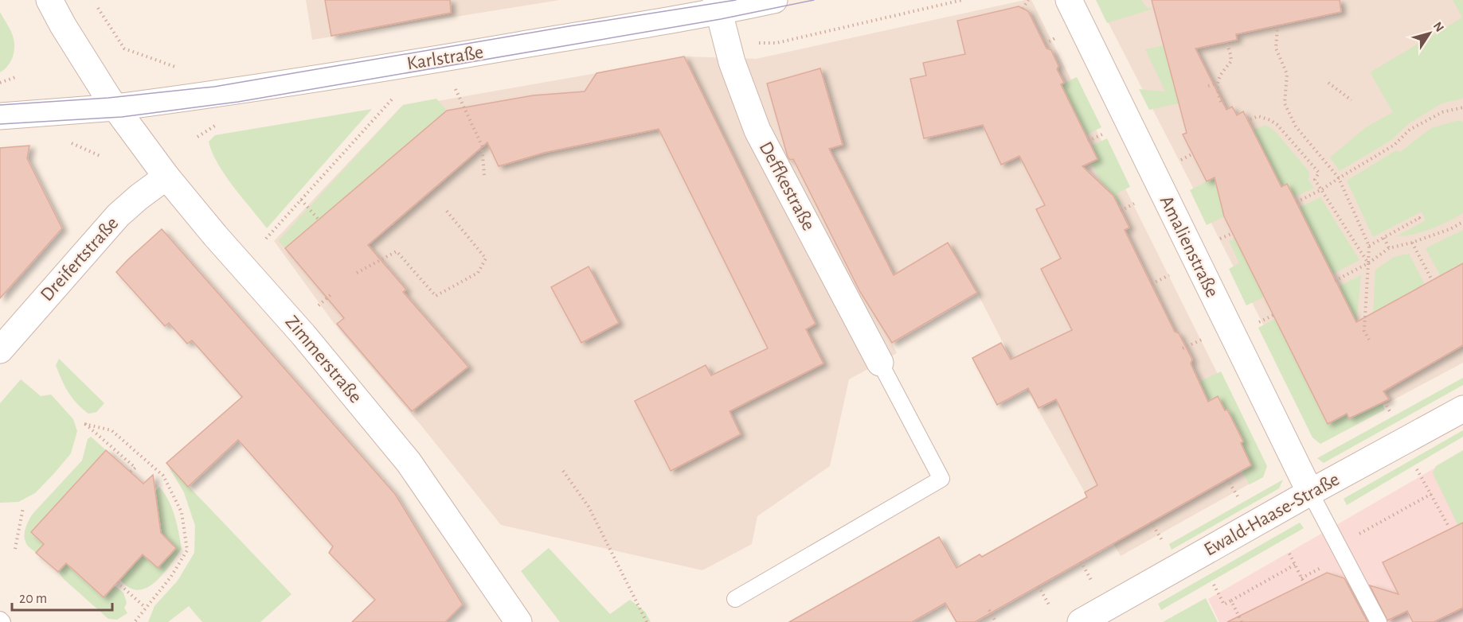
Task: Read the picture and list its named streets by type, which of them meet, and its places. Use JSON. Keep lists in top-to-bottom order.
{
  "streets": {
    "street": [
      "Karlstraße",
      "Deffkestraße",
      "Amalienstraße",
      "Dreifertstraße",
      "Zimmerstraße",
      "Ewald-Haase-Straße"
    ]
  },
  "crossings": [
    ["Karlstraße", "Deffkestraße"],
    ["Karlstraße", "Zimmerstraße"],
    ["Amalienstraße", "Ewald-Haase-Straße"],
    ["Dreifertstraße", "Zimmerstraße"]
  ],
  "scale_bar": "20 m",
  "north": "top right"
}
